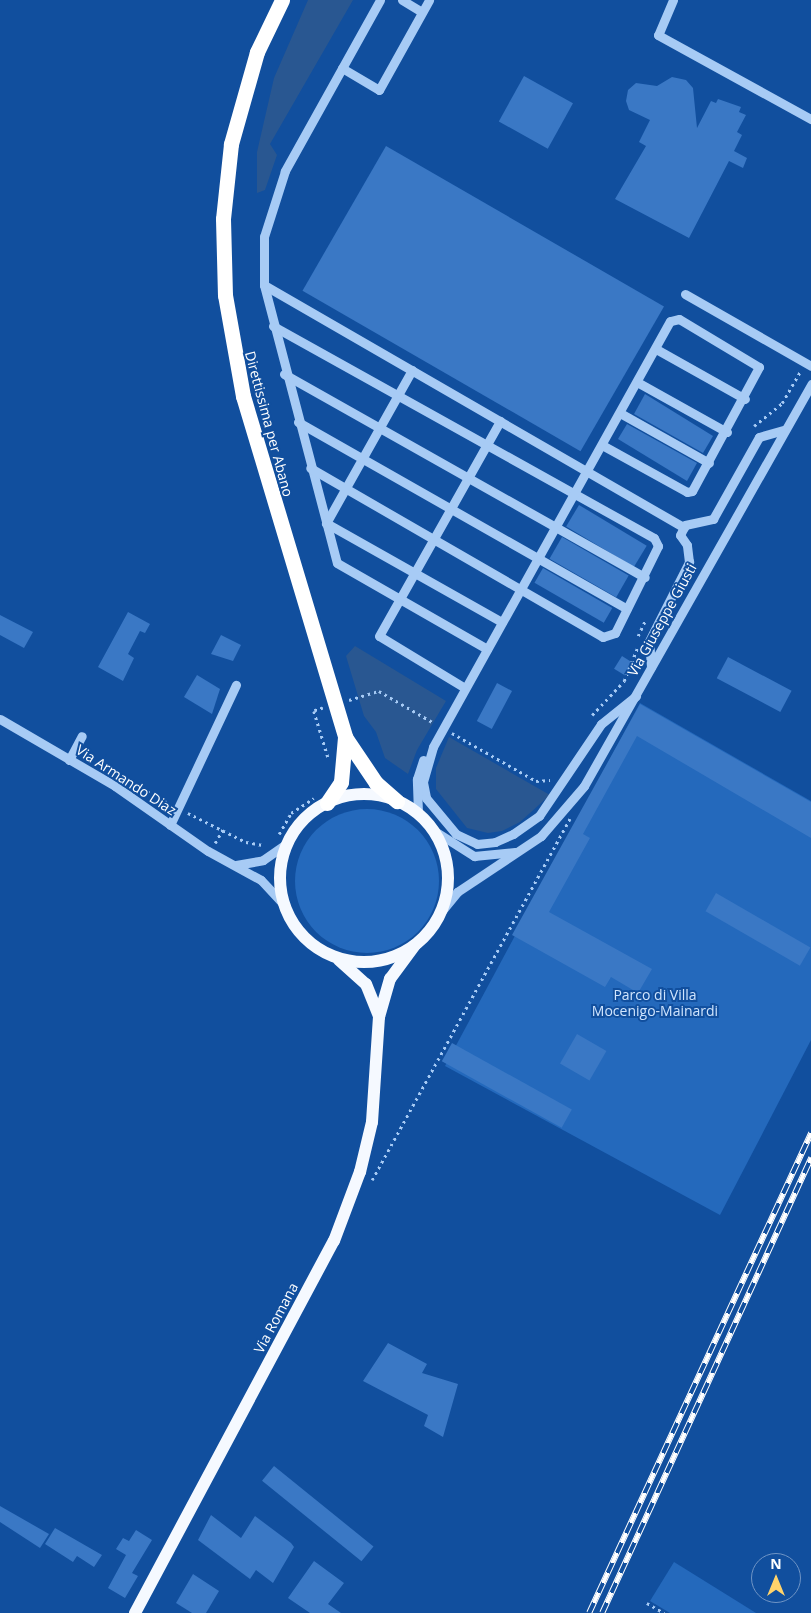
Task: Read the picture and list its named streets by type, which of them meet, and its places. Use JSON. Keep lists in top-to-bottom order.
{
  "streets": {
    "highway": ["Direttissima per Abano"],
    "main road": ["Via Romana"],
    "street": ["Via Giuseppe Giusti", "Via Armando Diaz"]
  },
  "crossings": [
    ["Direttissima per Abano", "Via Giuseppe Giusti"],
    ["Direttissima per Abano", "Via Armando Diaz"],
    ["Direttissima per Abano", "Via Romana"],
    ["Via Giuseppe Giusti", "Via Armando Diaz"],
    ["Via Giuseppe Giusti", "Via Romana"],
    ["Via Armando Diaz", "Via Romana"]
  ],
  "parks": ["Parco di Villa Mocenigo-Mainardi"],
  "north": "top"
}
